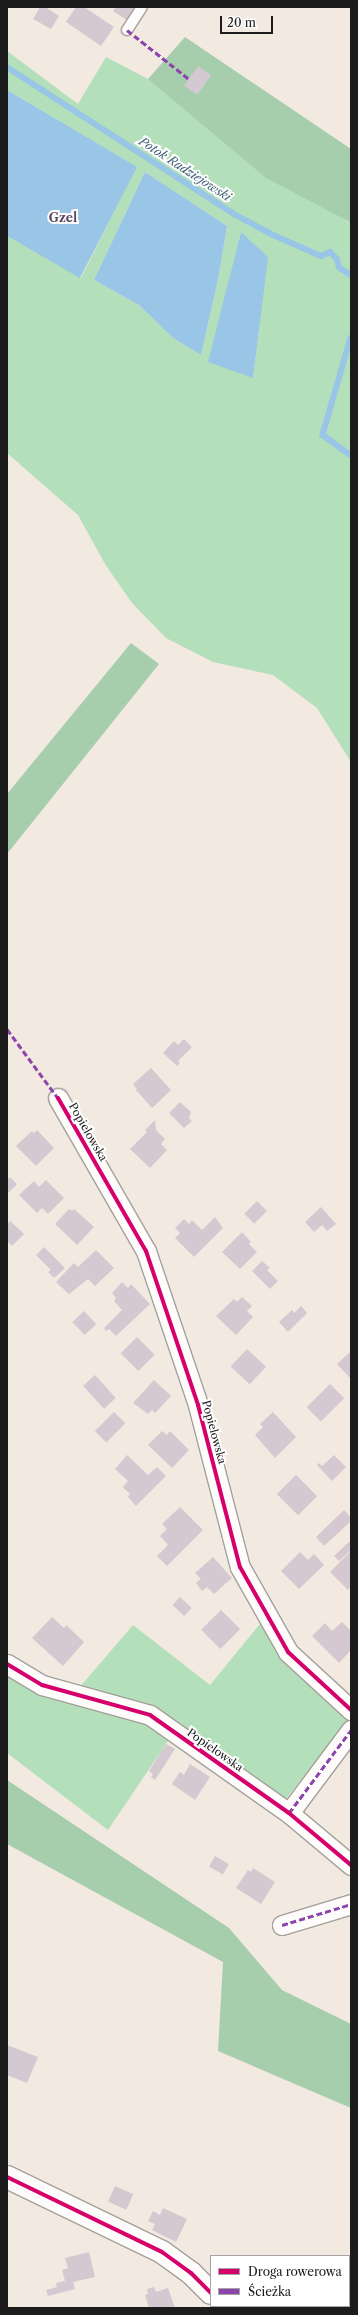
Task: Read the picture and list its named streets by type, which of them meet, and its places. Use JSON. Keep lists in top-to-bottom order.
{
  "streets": {
    "street": ["Popielowska"]
  },
  "districts": ["Gzel"],
  "water": ["Potok Radziejowski"],
  "legend": ["Droga rowerowa", "Ścieżka"],
  "scale_bar": "20 m"
}
